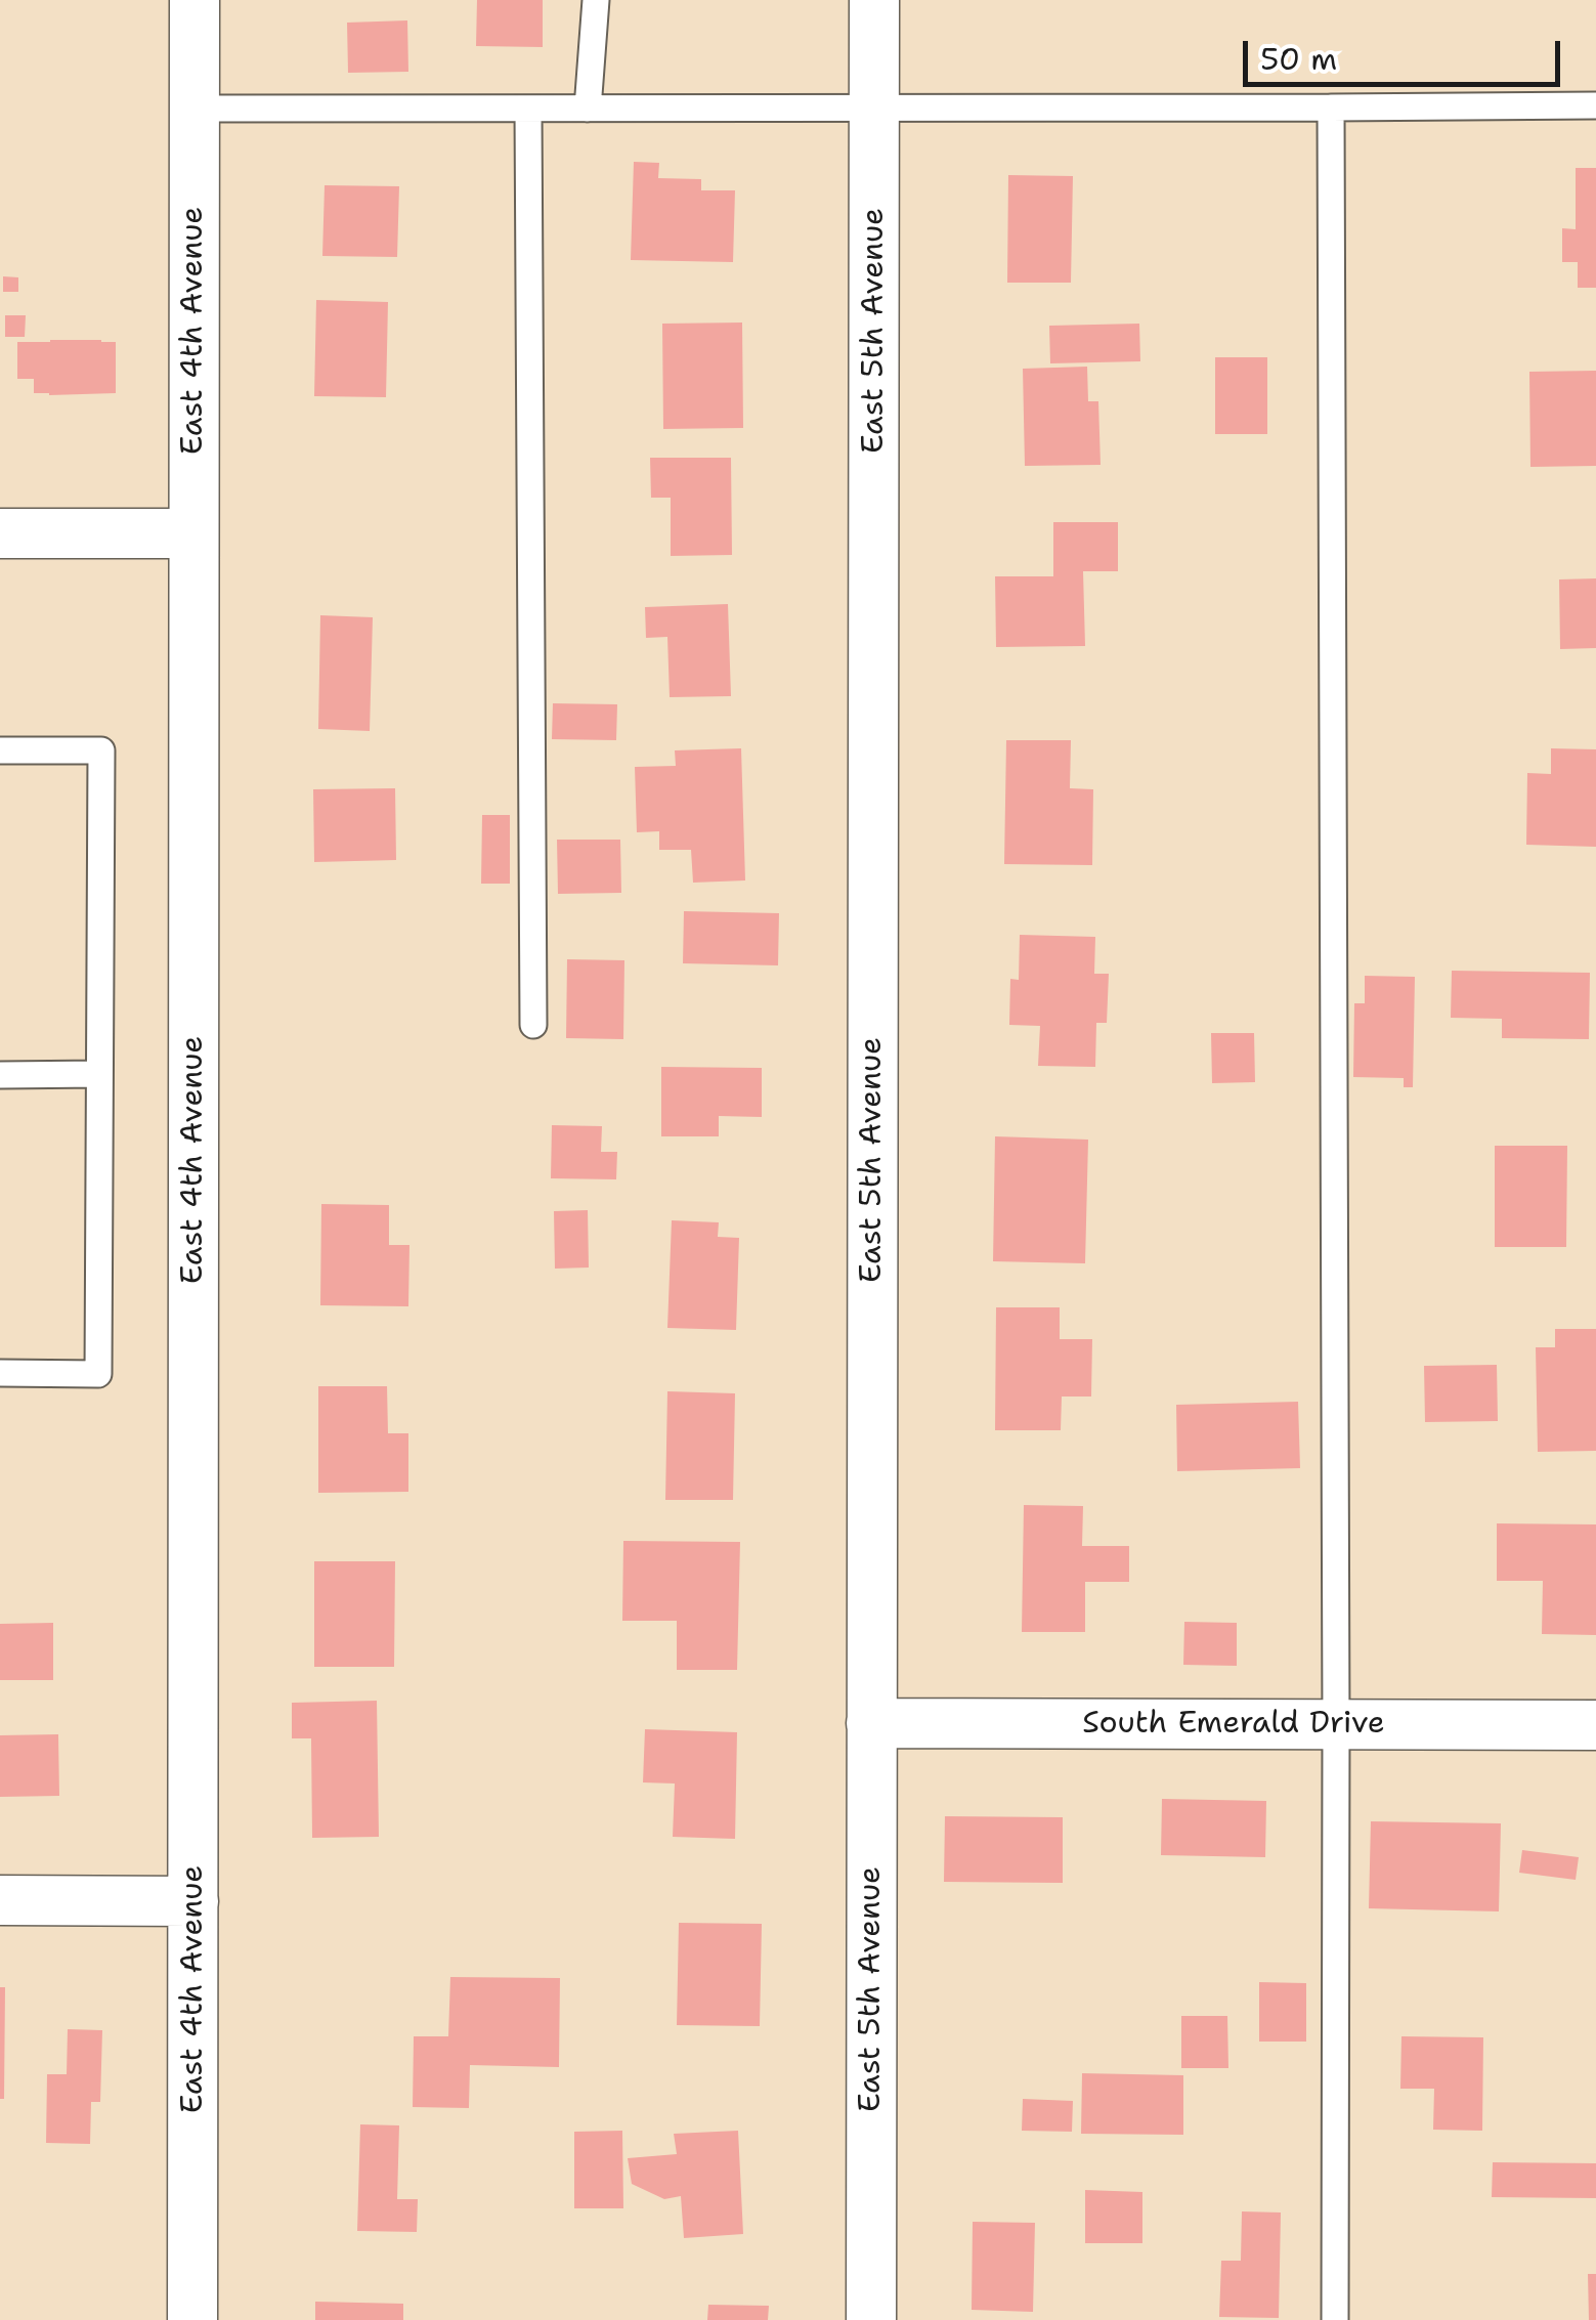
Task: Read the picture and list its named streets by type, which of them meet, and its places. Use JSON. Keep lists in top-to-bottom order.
{
  "streets": {
    "street": ["East 4th Avenue", "East 5th Avenue", "South Emerald Drive"]
  },
  "crossings": [
    ["East 5th Avenue", "South Emerald Drive"]
  ],
  "scale_bar": "50 m"
}
